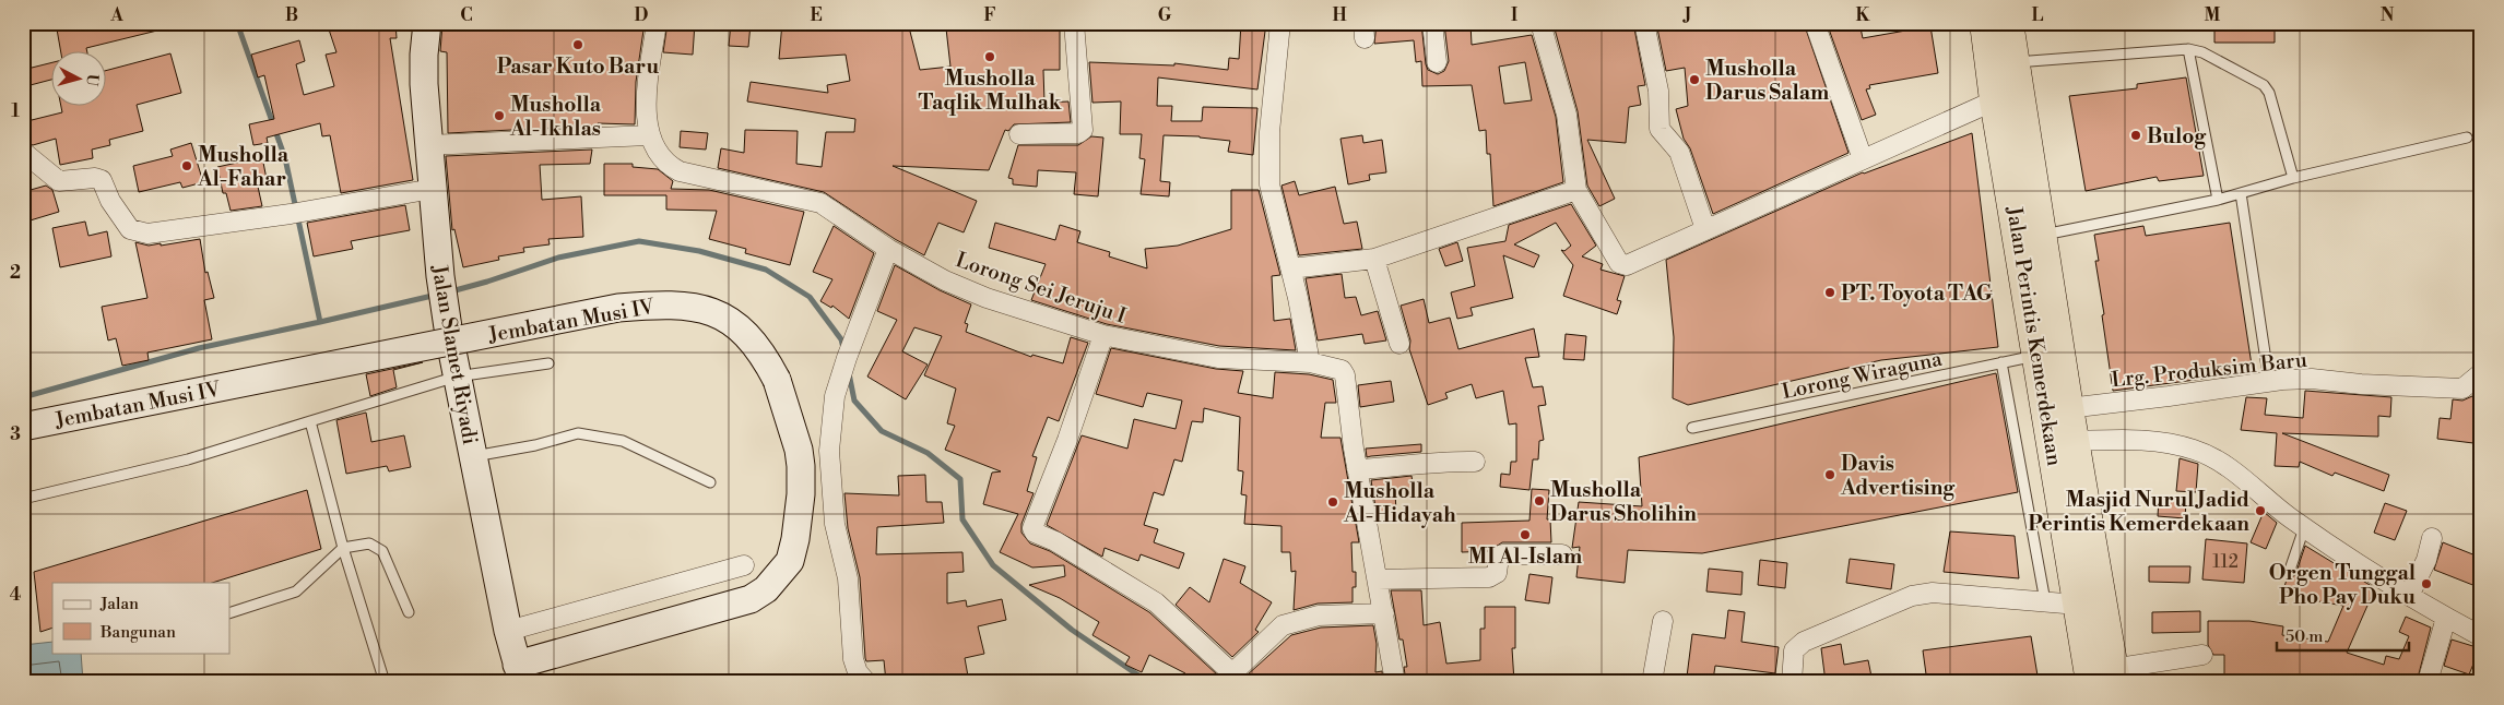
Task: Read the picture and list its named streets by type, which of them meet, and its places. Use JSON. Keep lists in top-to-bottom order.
{
  "streets": {
    "highway": ["Jalan Perintis Kemerdekaan"],
    "street": [
      "Lorong Sei Jeruju I",
      "Jembatan Musi IV",
      "Jalan Slamet Riyadi",
      "Lrg. Produksim Baru"
    ],
    "lane": ["Lorong Wiraguna"]
  },
  "crossings": [
    ["Jembatan Musi IV", "Jalan Slamet Riyadi"],
    ["Jalan Perintis Kemerdekaan", "Lorong Wiraguna"]
  ],
  "places": [
    "Pasar Kuto Baru",
    "Musholla Taqlik Mulhak",
    "Musholla Darus Salam",
    "Musholla Al-Ikhlas",
    "Bulog",
    "Musholla Al-Fahar",
    "PT. Toyota TAG",
    "Davis Advertising",
    "Musholla Darus Sholihin",
    "Musholla Al-Hidayah",
    "Masjid Nurul Jadid Perintis Kemerdekaan",
    "MI Al-Islam",
    "Orgen Tunggal Pho Pay Duku"
  ],
  "house_numbers": ["112"],
  "legend": ["Jalan", "Bangunan"],
  "scale_bar": "50 m",
  "north": "right",
  "grid": {
    "columns": [
      "A",
      "B",
      "C",
      "D",
      "E",
      "F",
      "G",
      "H",
      "I",
      "J",
      "K",
      "L",
      "M",
      "N"
    ],
    "rows": [
      "1",
      "2",
      "3",
      "4"
    ]
  }
}
